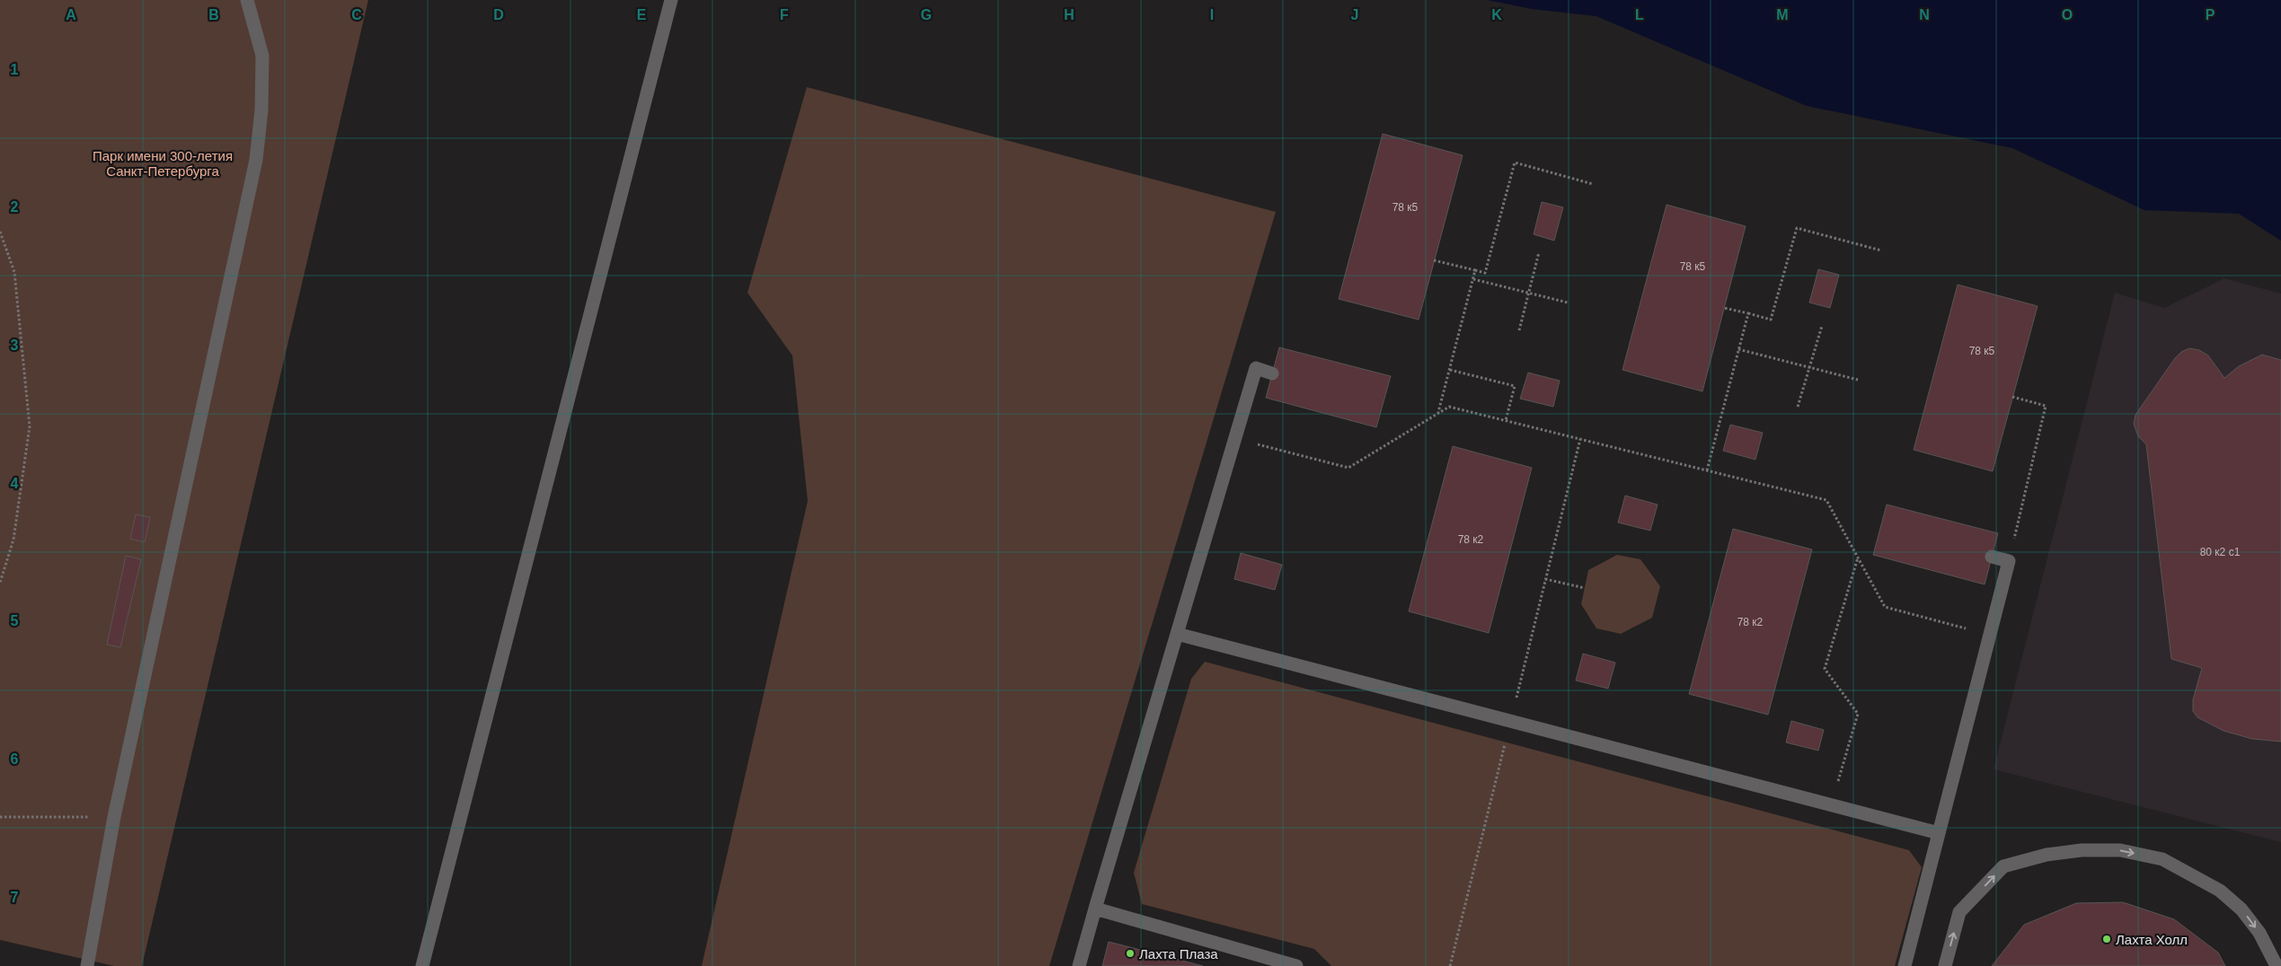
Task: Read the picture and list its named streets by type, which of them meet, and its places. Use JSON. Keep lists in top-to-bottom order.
{
  "parks": ["Парк имени 300-летия Санкт-Петербурга"],
  "places": ["Лахта Холл", "Лахта Плаза"],
  "house_numbers": [
    "78 к5",
    "78 к5",
    "78 к5",
    "78 к2",
    "80 к2 с1",
    "78 к2"
  ],
  "grid": {
    "columns": [
      "A",
      "B",
      "C",
      "D",
      "E",
      "F",
      "G",
      "H",
      "I",
      "J",
      "K",
      "L",
      "M",
      "N",
      "O",
      "P"
    ],
    "rows": [
      "1",
      "2",
      "3",
      "4",
      "5",
      "6",
      "7"
    ]
  }
}
